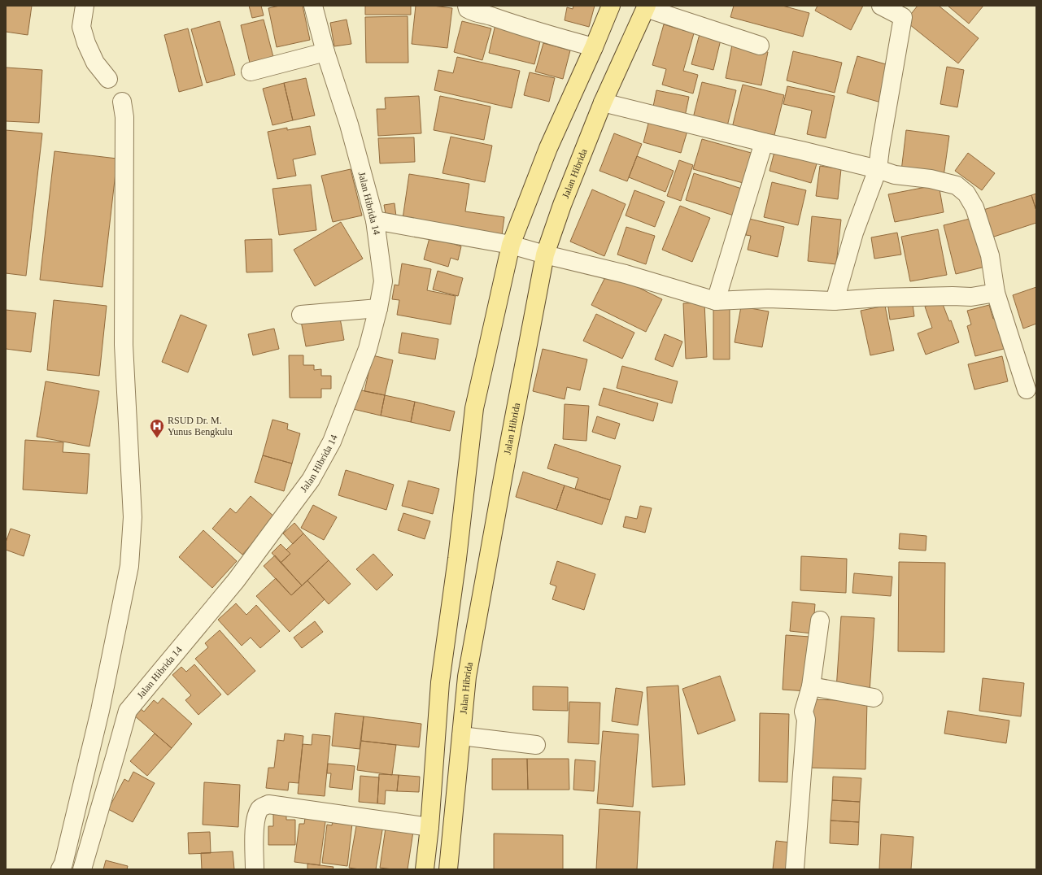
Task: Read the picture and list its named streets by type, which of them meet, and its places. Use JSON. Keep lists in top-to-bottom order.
{
  "streets": {
    "main road": ["Jalan Hibrida"],
    "street": ["Jalan Hibrida 14"]
  },
  "places": {
    "hospital": ["RSUD Dr. M. Yunus Bengkulu"]
  }
}
